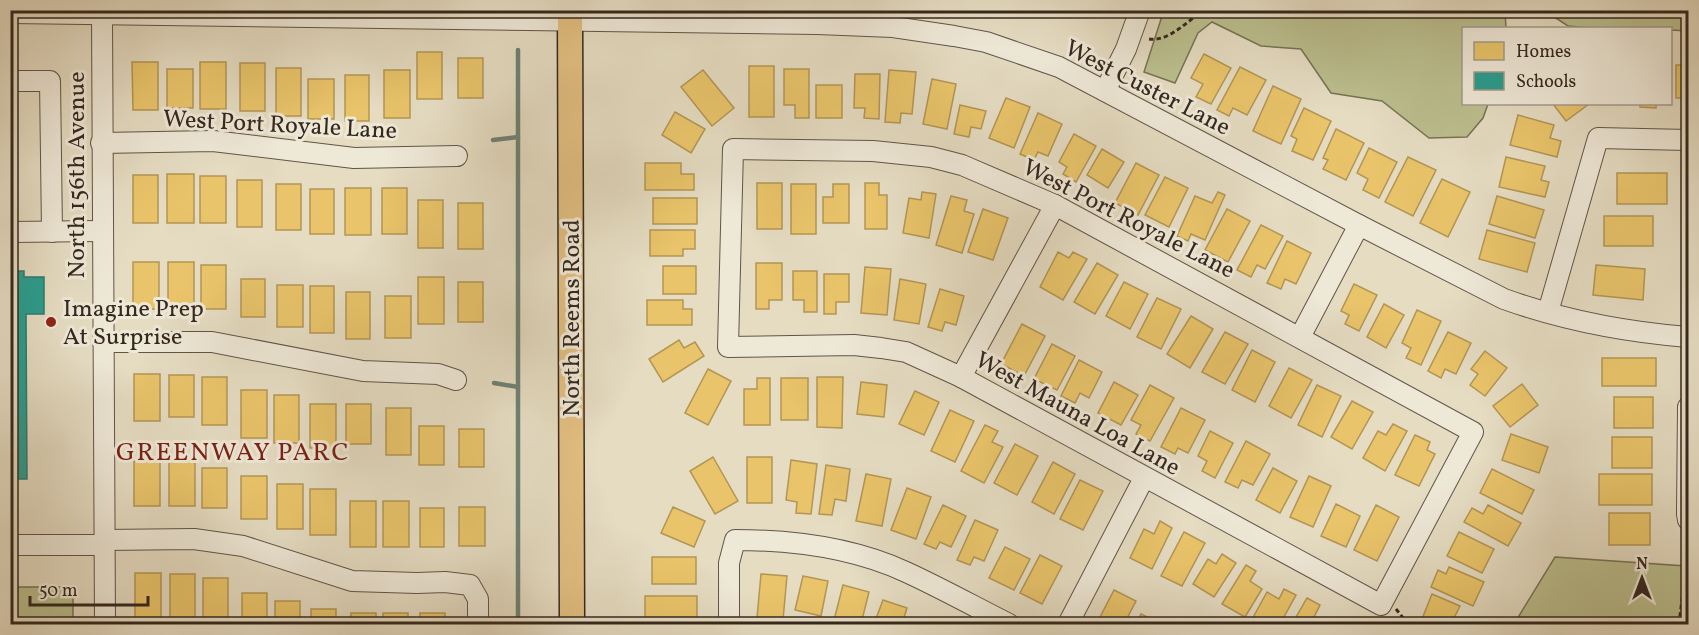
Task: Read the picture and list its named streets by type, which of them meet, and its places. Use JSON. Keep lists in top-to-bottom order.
{
  "streets": {
    "main road": ["North Reems Road"],
    "street": [
      "West Custer Lane",
      "West Port Royale Lane",
      "North 156th Avenue",
      "West Mauna Loa Lane"
    ]
  },
  "crossings": [
    ["West Custer Lane", "North 156th Avenue"],
    ["West Custer Lane", "North Reems Road"],
    ["West Port Royale Lane", "North 156th Avenue"],
    ["West Port Royale Lane", "West Mauna Loa Lane"]
  ],
  "districts": ["GREENWAY PARC"],
  "places": ["Imagine Prep At Surprise"],
  "legend": ["Homes", "Schools"],
  "scale_bar": "50 m",
  "north": "top"
}
